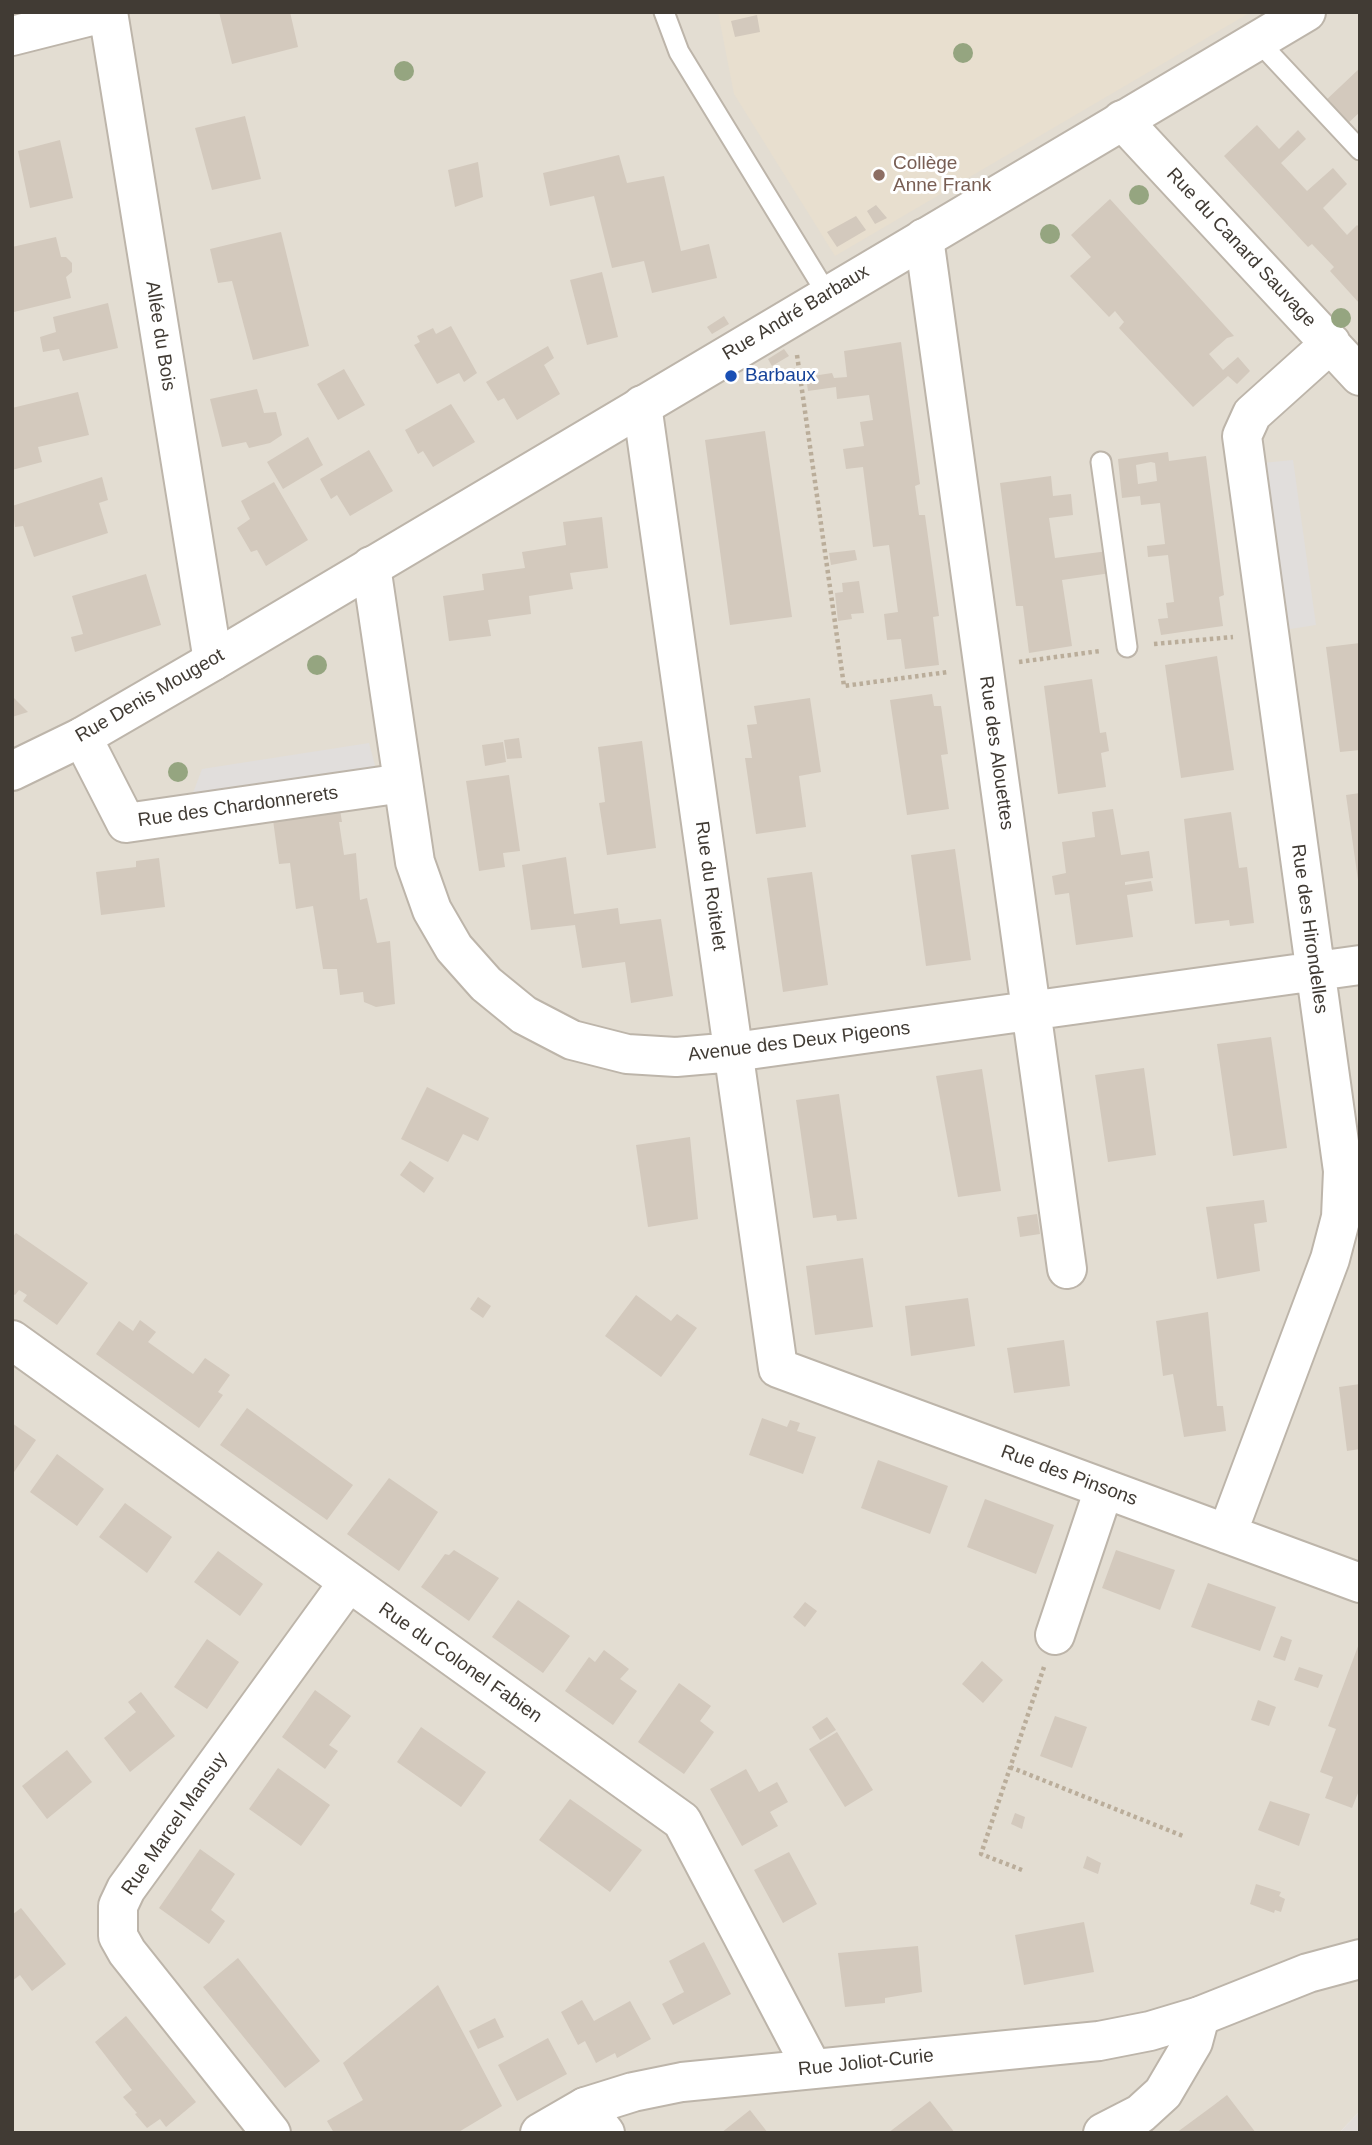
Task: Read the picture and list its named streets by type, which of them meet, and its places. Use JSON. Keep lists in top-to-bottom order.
{
  "streets": {
    "street": [
      "Rue du Canard Sauvage",
      "Rue André Barbaux",
      "Allée du Bois",
      "Rue Denis Mougeot",
      "Rue des Alouettes",
      "Rue des Chardonnerets",
      "Rue du Roitelet",
      "Rue des Hirondelles",
      "Avenue des Deux Pigeons",
      "Rue des Pinsons",
      "Rue du Colonel Fabien",
      "Rue Marcel Mansuy",
      "Rue Joliot-Curie"
    ]
  },
  "crossings": [
    ["Rue du Canard Sauvage", "Rue André Barbaux"],
    ["Rue du Canard Sauvage", "Rue des Hirondelles"],
    ["Rue André Barbaux", "Rue Denis Mougeot"],
    ["Rue André Barbaux", "Rue des Alouettes"],
    ["Rue André Barbaux", "Rue du Roitelet"],
    ["Rue André Barbaux", "Avenue des Deux Pigeons"],
    ["Allée du Bois", "Rue Denis Mougeot"],
    ["Rue Denis Mougeot", "Rue des Chardonnerets"],
    ["Rue des Alouettes", "Avenue des Deux Pigeons"],
    ["Rue des Chardonnerets", "Avenue des Deux Pigeons"],
    ["Rue du Roitelet", "Avenue des Deux Pigeons"],
    ["Rue du Roitelet", "Rue des Pinsons"],
    ["Rue des Hirondelles", "Avenue des Deux Pigeons"],
    ["Rue des Hirondelles", "Rue des Pinsons"],
    ["Rue du Colonel Fabien", "Rue Marcel Mansuy"],
    ["Rue du Colonel Fabien", "Rue Joliot-Curie"]
  ],
  "places": ["Collège Anne Frank", "Barbaux"]
}
